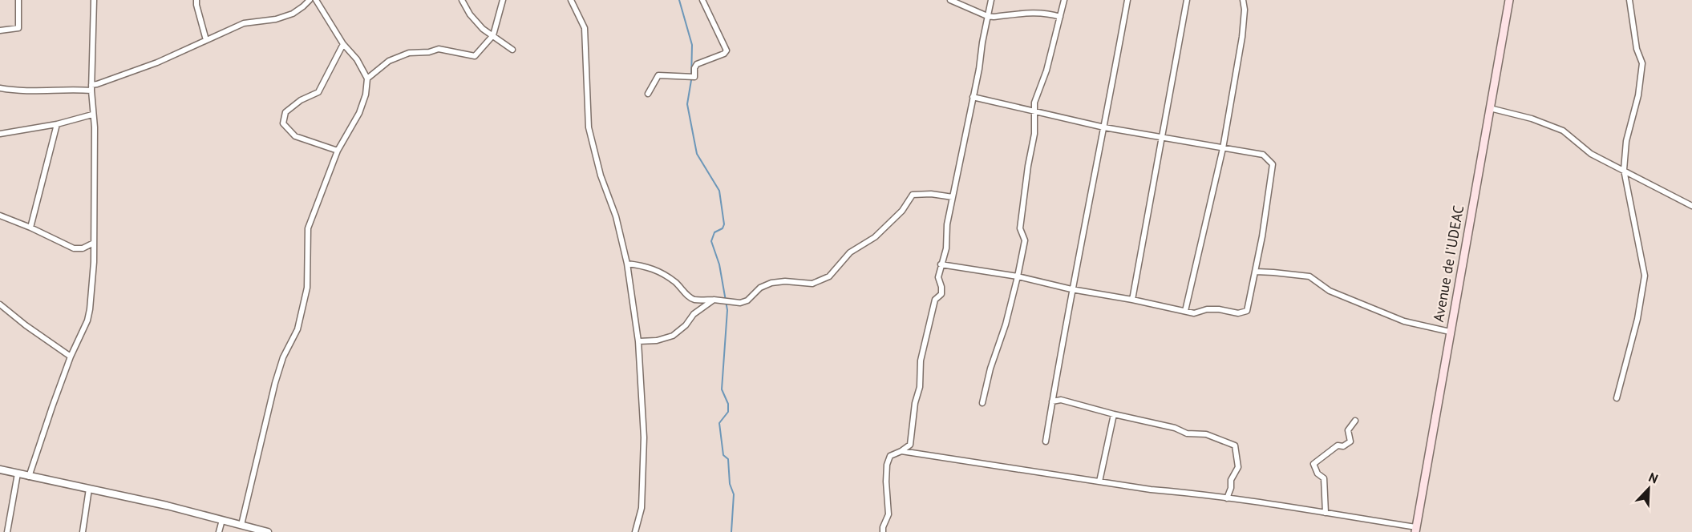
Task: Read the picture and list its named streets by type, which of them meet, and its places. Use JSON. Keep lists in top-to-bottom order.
{
  "streets": {
    "main road": ["Avenue de I'UDEAC"]
  },
  "north": "top right"
}
